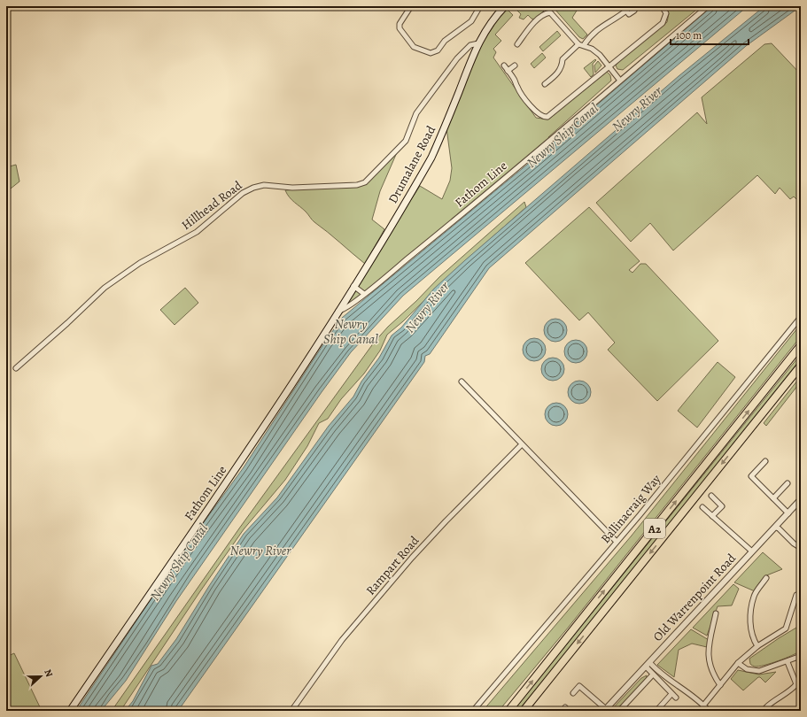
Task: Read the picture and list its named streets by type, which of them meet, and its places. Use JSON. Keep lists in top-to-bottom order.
{
  "streets": {
    "highway": ["A2"],
    "main road": ["Drumalane Road", "Fathom Line"],
    "street": [
      "Hillhead Road",
      "Ballinacraig Way",
      "Rampart Road",
      "Old Warrenpoint Road"
    ]
  },
  "crossings": [
    ["Drumalane Road", "Fathom Line"],
    ["Drumalane Road", "Hillhead Road"]
  ],
  "water": ["Newry River", "Newry Ship Canal"],
  "scale_bar": "100 m",
  "north": "right"
}
